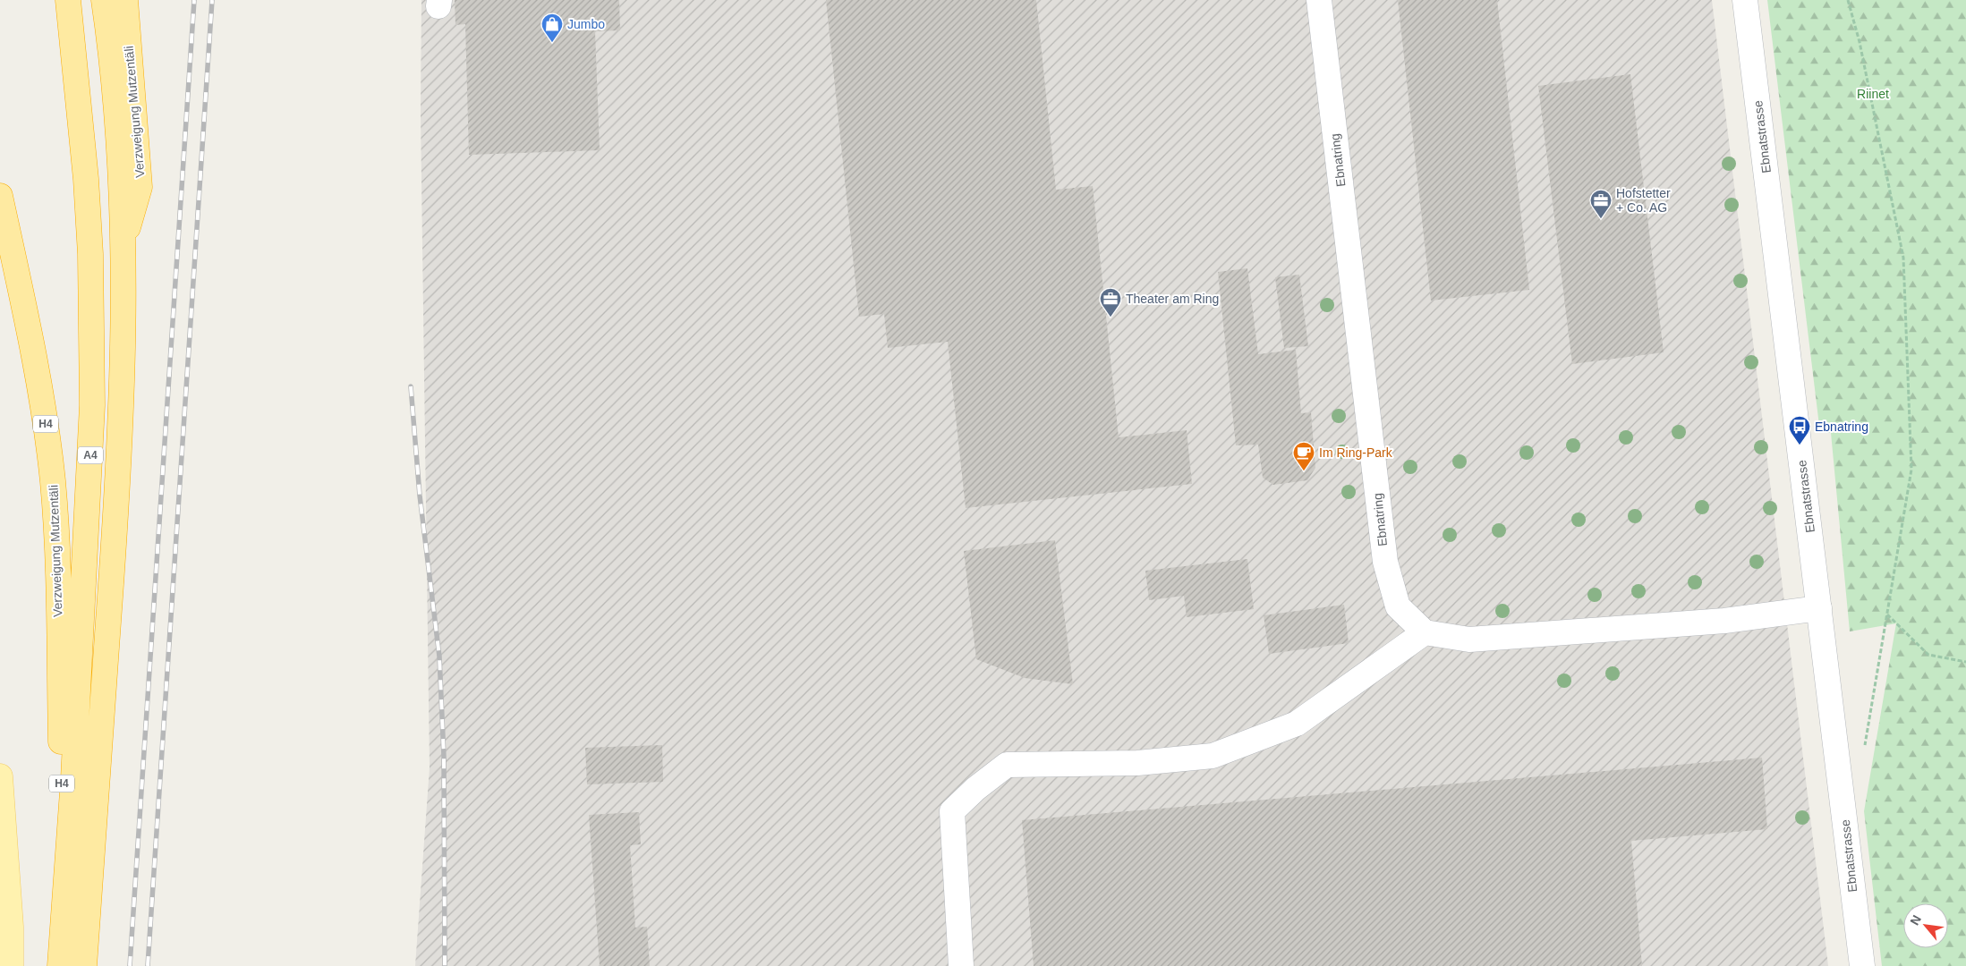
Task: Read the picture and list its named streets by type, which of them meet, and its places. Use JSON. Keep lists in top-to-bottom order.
{
  "streets": {
    "highway": ["Verzweigung Mutzentäli", "H4", "A4"],
    "street": ["Ebnatstrasse", "Ebnatring"]
  },
  "crossings": [
    ["Verzweigung Mutzentäli", "A4"]
  ],
  "parks": ["Riinet"],
  "places": {
    "shop": ["Jumbo"],
    "office": ["Hofstetter + Co. AG", "Theater am Ring"],
    "bus stop": ["Ebnatring"],
    "cafe": ["Im Ring-Park"]
  },
  "north": "top left"
}
